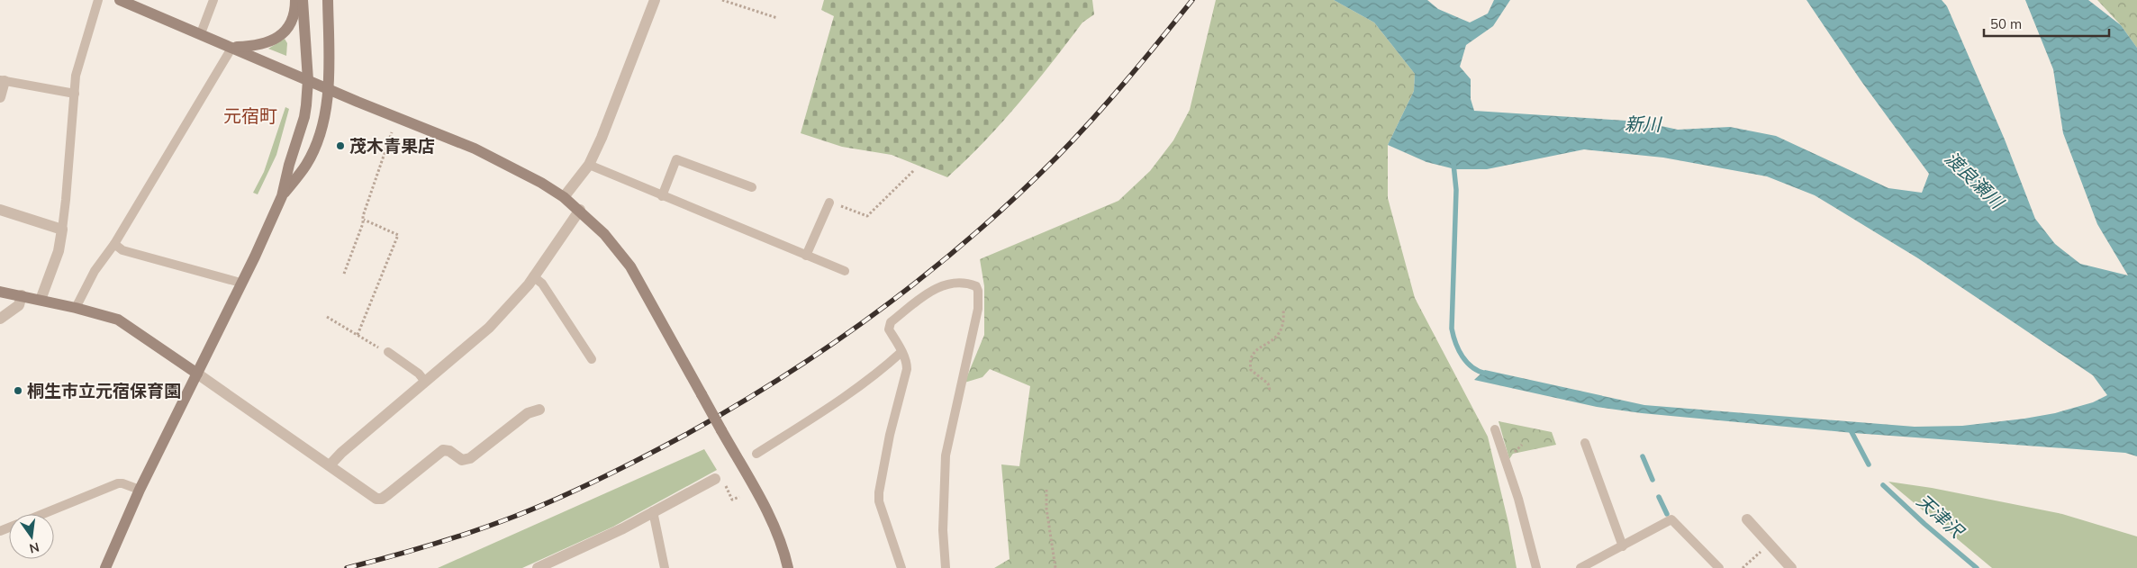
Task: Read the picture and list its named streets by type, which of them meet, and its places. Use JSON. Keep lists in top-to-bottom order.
{
  "districts": ["元宿町"],
  "water": ["新川", "渡良瀬川", "天津沢"],
  "places": ["茂木青果店", "桐生市立元宿保育園"],
  "scale_bar": "50 m",
  "north": "bottom"
}
